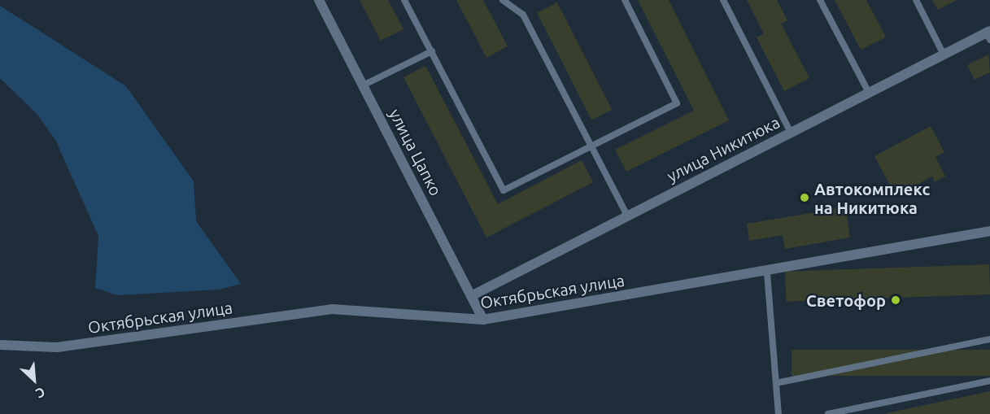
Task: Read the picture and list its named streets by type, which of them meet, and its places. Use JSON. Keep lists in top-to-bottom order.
{
  "streets": {
    "street": ["улица Никитюка", "улица Цапко", "Октябрьская улица"]
  },
  "crossings": [
    ["улица Никитюка", "улица Цапко"],
    ["улица Цапко", "Октябрьская улица"]
  ],
  "places": ["Автокомплекс на Никитюка", "Светофор"],
  "north": "bottom right"
}
